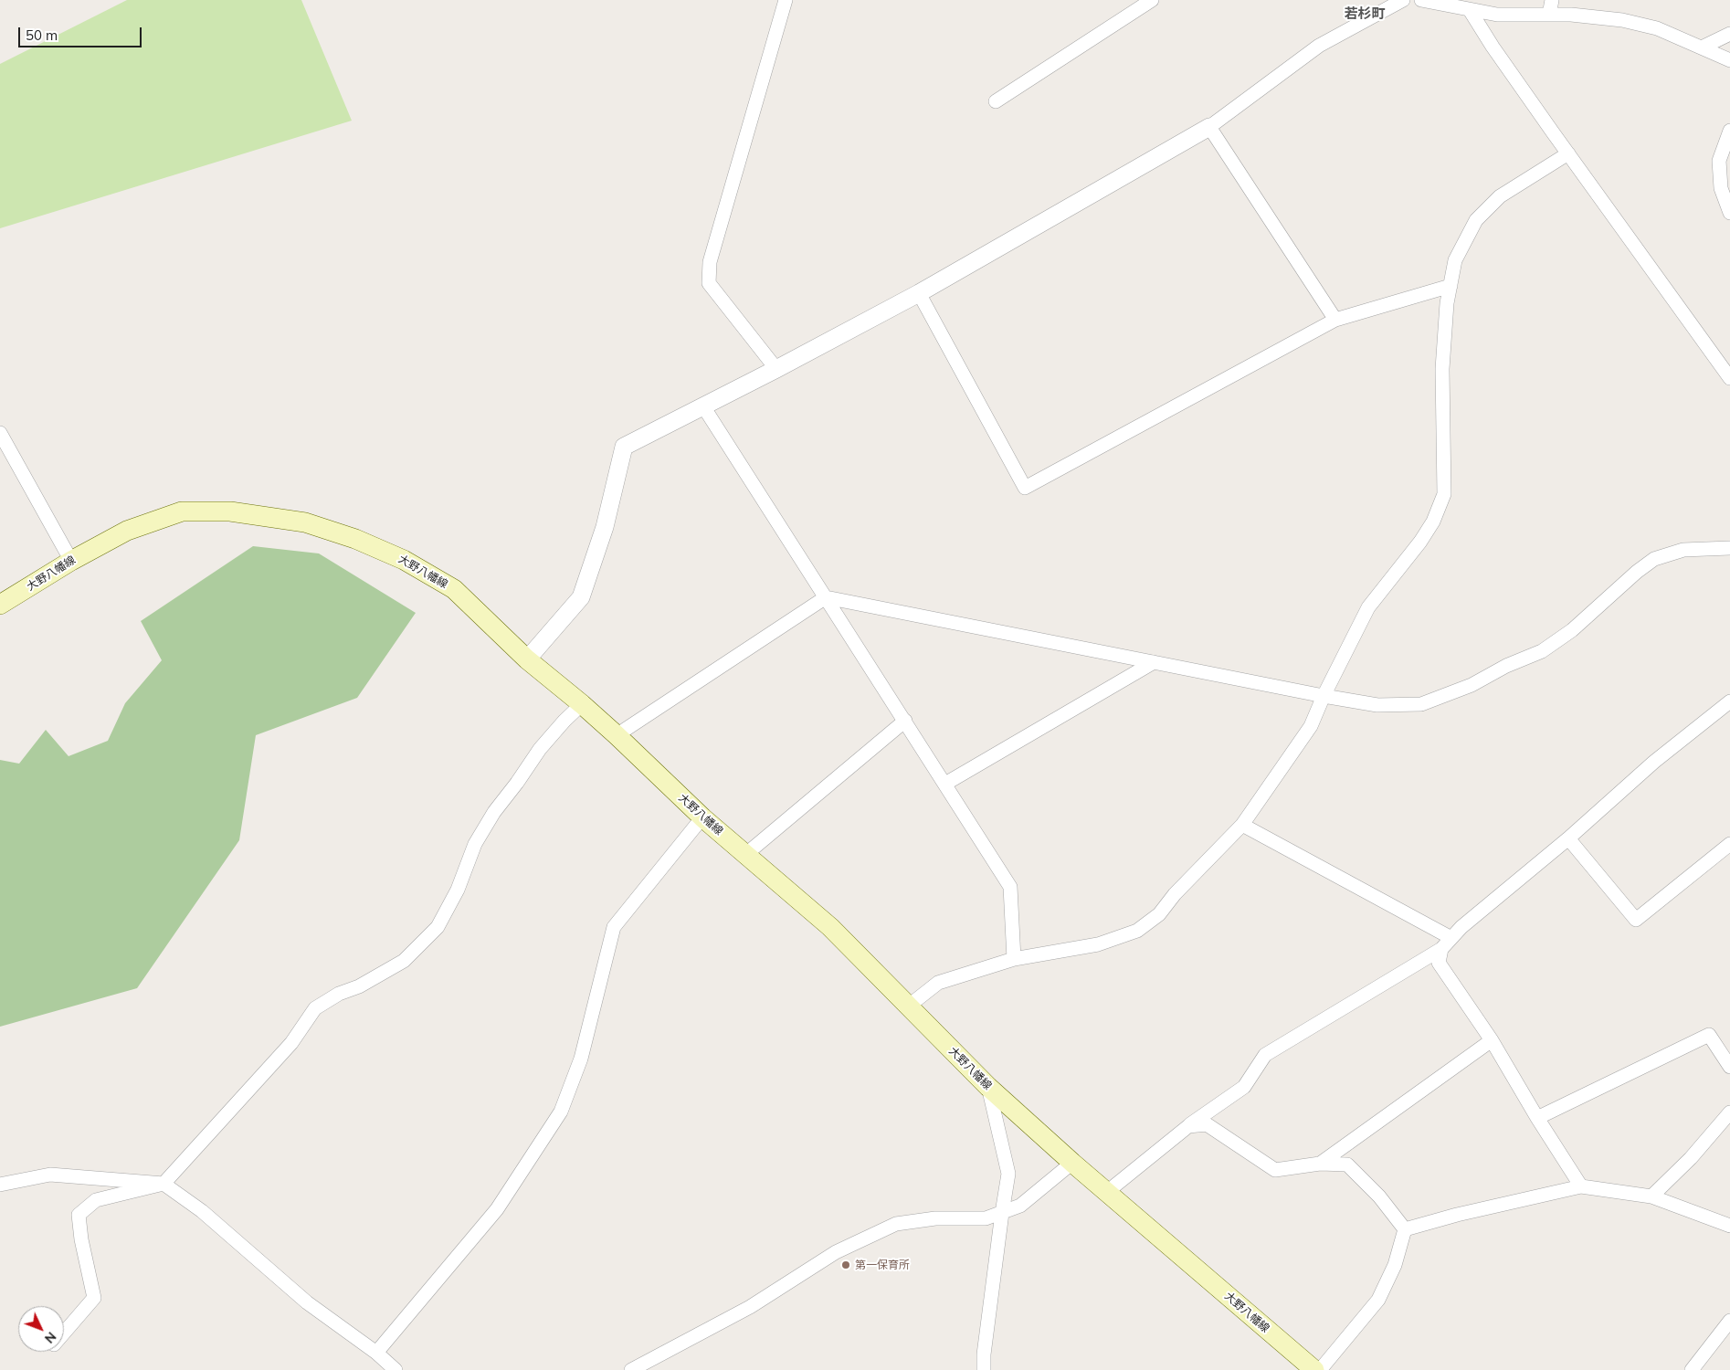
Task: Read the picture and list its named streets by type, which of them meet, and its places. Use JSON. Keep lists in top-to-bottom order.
{
  "streets": {
    "main road": ["大野八幡線"]
  },
  "districts": ["若杉町"],
  "places": ["第一保育所"],
  "scale_bar": "50 m",
  "north": "bottom right"
}
